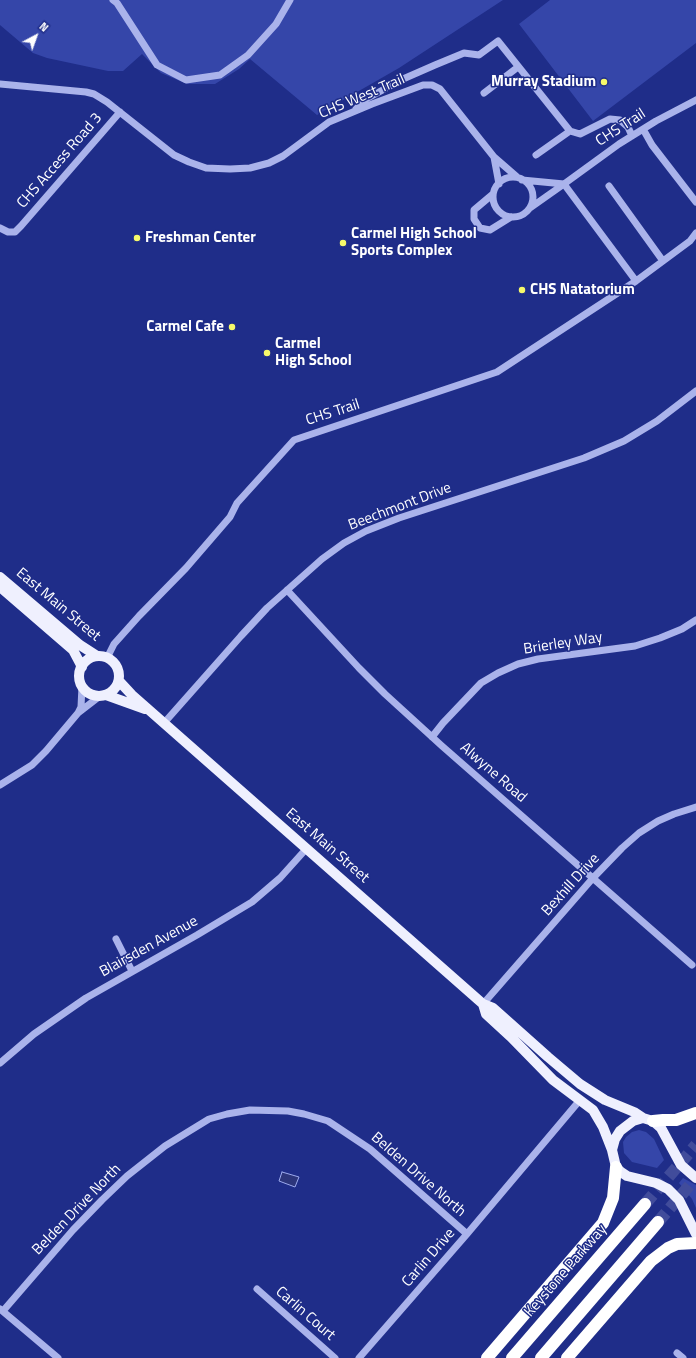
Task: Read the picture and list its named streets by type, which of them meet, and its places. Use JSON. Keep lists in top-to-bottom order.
{
  "streets": {
    "highway": ["Keystone Parkway"],
    "main road": ["East Main Street"],
    "street": [
      "CHS West Trail",
      "CHS Trail",
      "CHS Access Road 3",
      "Beechmont Drive",
      "Brierley Way",
      "Alwyne Road",
      "Bexhill Drive",
      "Blairsden Avenue",
      "Belden Drive North",
      "Carlin Drive",
      "Carlin Court"
    ]
  },
  "crossings": [
    ["CHS West Trail", "CHS Trail"],
    ["CHS West Trail", "CHS Access Road 3"],
    ["CHS Trail", "East Main Street"],
    ["Beechmont Drive", "East Main Street"],
    ["Beechmont Drive", "Alwyne Road"],
    ["East Main Street", "Bexhill Drive"],
    ["East Main Street", "Blairsden Avenue"],
    ["East Main Street", "Carlin Drive"],
    ["Brierley Way", "Alwyne Road"],
    ["Alwyne Road", "Bexhill Drive"],
    ["Belden Drive North", "Carlin Drive"]
  ],
  "places": [
    "Murray Stadium",
    "Freshman Center",
    "Carmel High School Sports Complex",
    "CHS Natatorium",
    "Carmel Cafe",
    "Carmel High School"
  ],
  "north": "top right"
}
